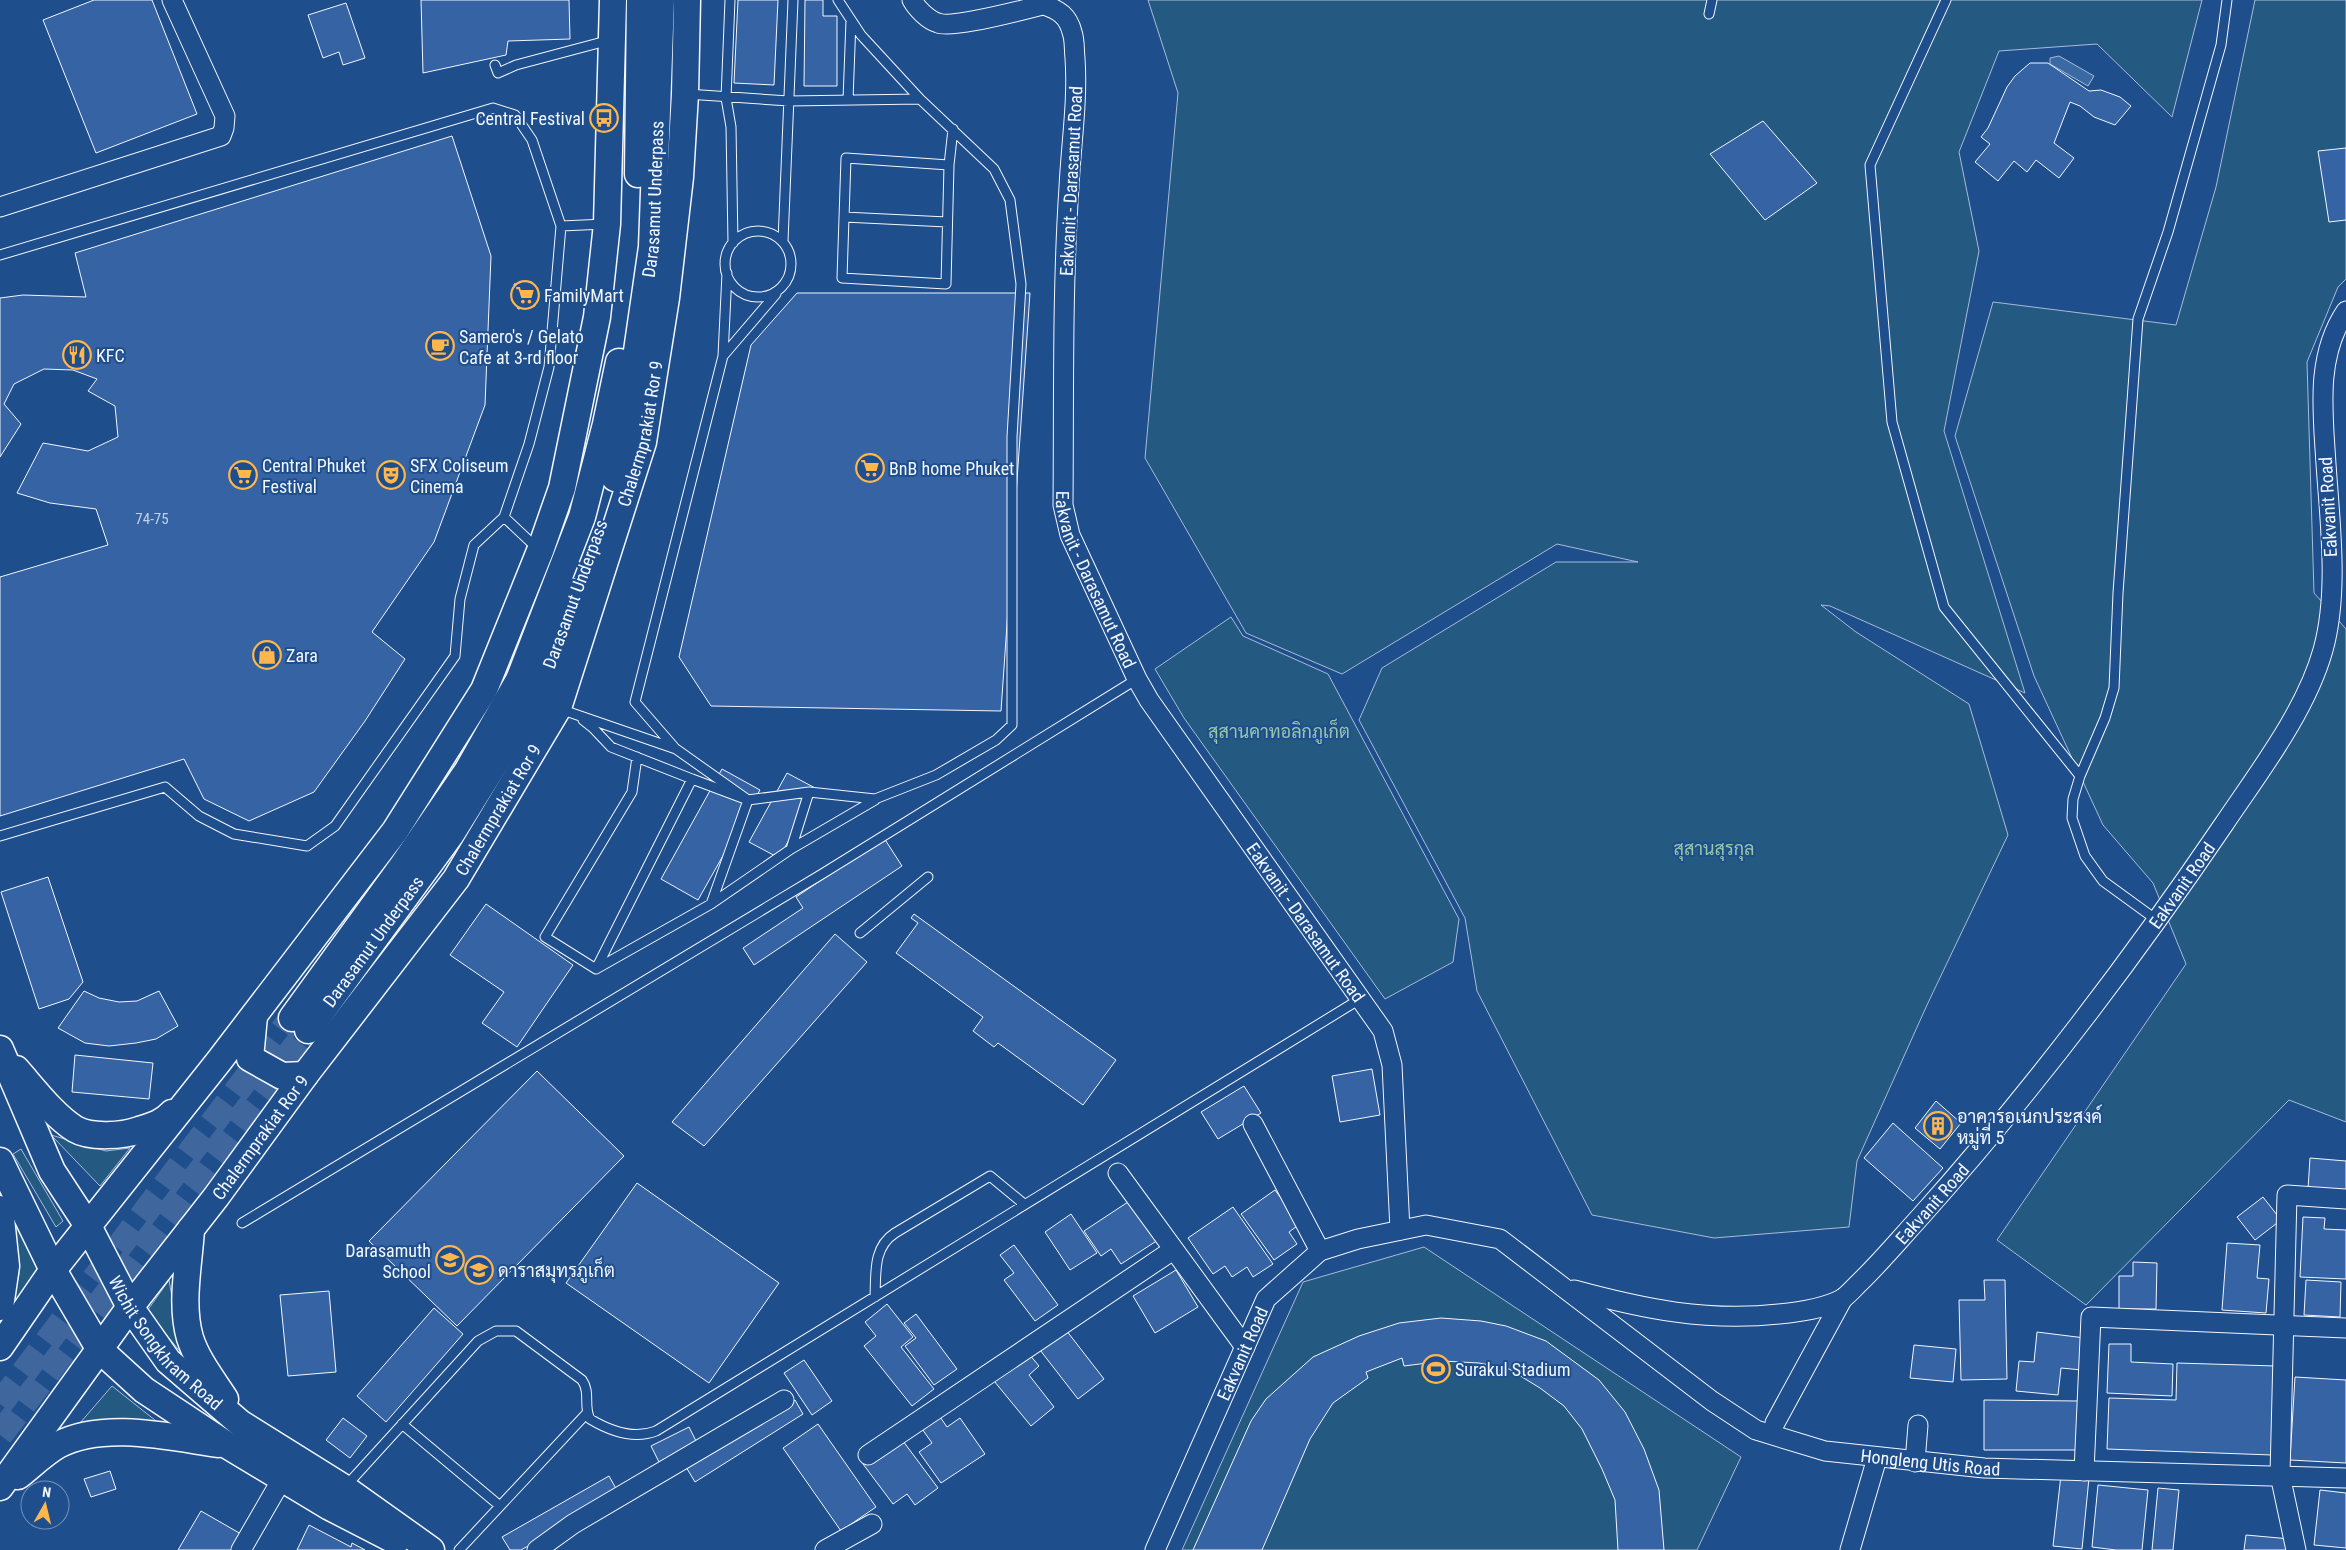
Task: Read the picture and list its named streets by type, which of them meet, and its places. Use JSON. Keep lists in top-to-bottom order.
{
  "streets": {
    "main road": ["Darasamut Underpass", "Chalermprakiat Ror 9", "Wichit Songkhram Road"],
    "street": ["Eakvanit - Darasamut Road", "Eakvanit Road", "Hongleng Utis Road"]
  },
  "crossings": [
    ["Eakvanit - Darasamut Road", "Eakvanit Road"],
    ["Chalermprakiat Ror 9", "Wichit Songkhram Road"],
    ["Eakvanit Road", "Hongleng Utis Road"]
  ],
  "parks": ["สุสานคาทอลิกภูเก็ต", "สุสานสุรกุล"],
  "places": {
    "bus stop": ["Central Festival"],
    "supermarket": ["FamilyMart", "BnB home Phuket", "Central Phuket Festival"],
    "cafe": ["Samero's / Gelato Cafe at 3-rd floor"],
    "restaurant": ["KFC"],
    "theatre": ["SFX Coliseum Cinema"],
    "shop": ["Zara"],
    "building": ["อาคารอเนกประสงค์ หมู่ที่ 5"],
    "school or university": ["Darasamuth School", "ดาราสมุทรภูเก็ต"],
    "sports": ["Surakul Stadium"]
  },
  "house_numbers": ["74-75"],
  "north": "top"
}
